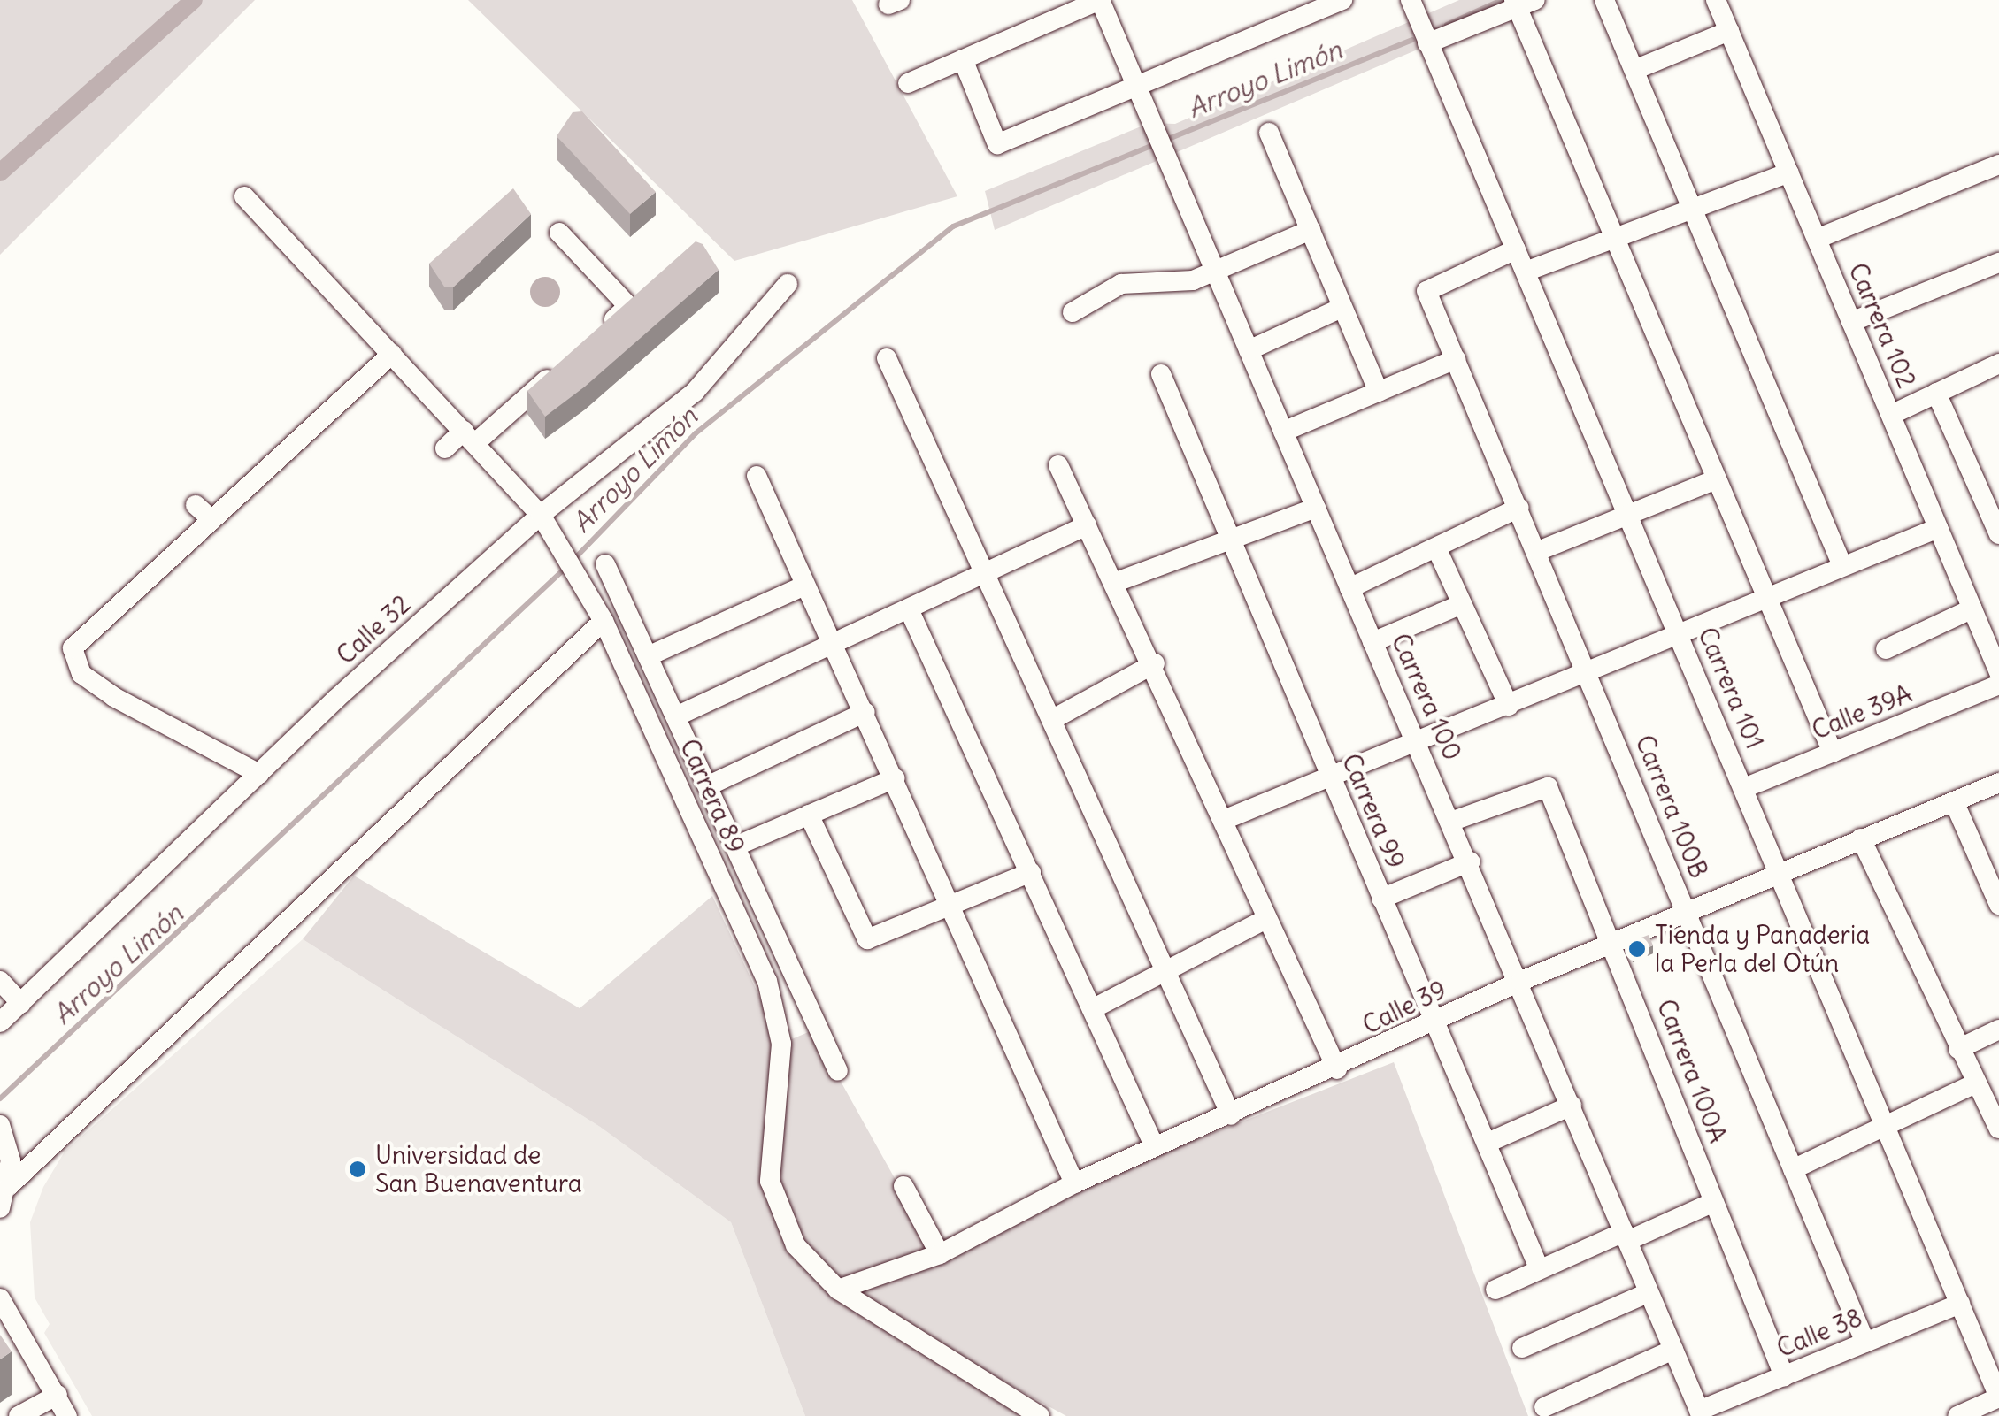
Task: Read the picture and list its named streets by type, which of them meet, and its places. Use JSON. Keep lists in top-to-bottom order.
{
  "streets": {
    "street": [
      "Carrera 102",
      "Calle 32",
      "Carrera 101",
      "Carrera 100",
      "Calle 39A",
      "Carrera 89",
      "Carrera 100B",
      "Carrera 99",
      "Calle 39",
      "Carrera 100A",
      "Calle 38"
    ]
  },
  "crossings": [
    ["Calle 32", "Carrera 89"],
    ["Carrera 101", "Calle 39A"],
    ["Carrera 101", "Carrera 100B"],
    ["Carrera 101", "Calle 39"],
    ["Carrera 101", "Calle 38"],
    ["Carrera 100", "Calle 39"],
    ["Carrera 100", "Carrera 100A"],
    ["Carrera 100", "Calle 38"],
    ["Carrera 89", "Calle 39"],
    ["Carrera 100B", "Calle 39"],
    ["Carrera 100B", "Calle 38"],
    ["Carrera 99", "Calle 39"],
    ["Calle 39", "Carrera 100A"],
    ["Carrera 100A", "Calle 38"]
  ],
  "water": ["Arroyo Limón"],
  "places": ["Tienda y Panaderia la Perla del Otún", "Universidad de San Buenaventura"]
}
